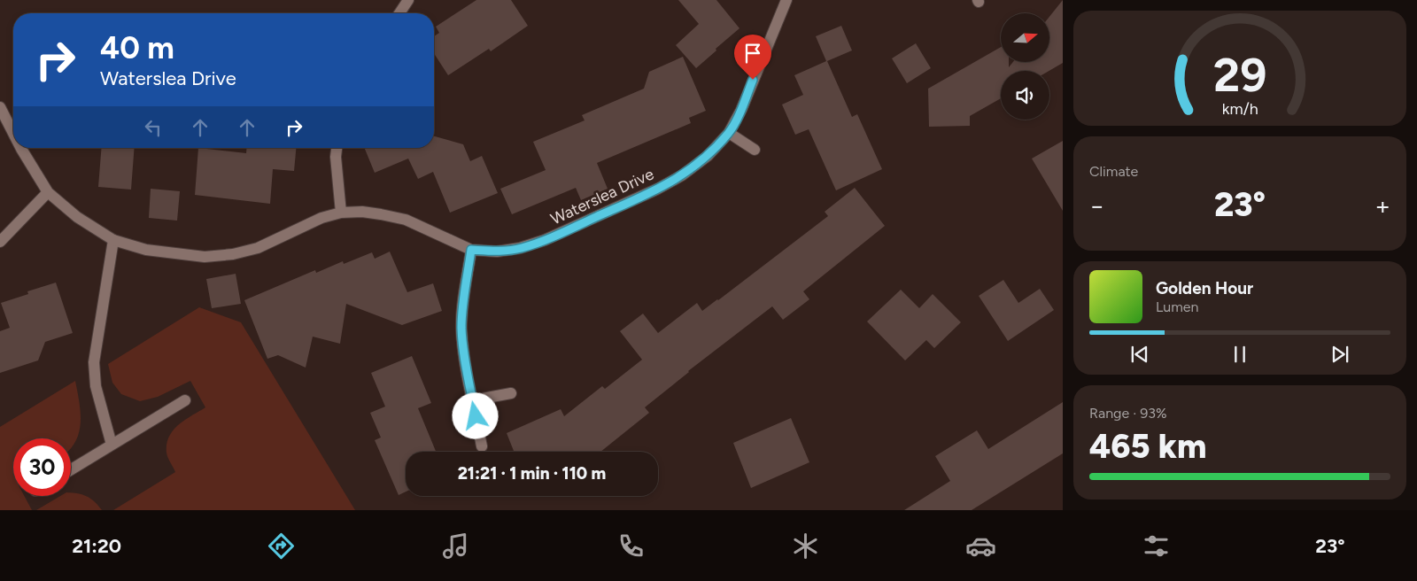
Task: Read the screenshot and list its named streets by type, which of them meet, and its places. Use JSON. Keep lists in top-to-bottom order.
{
  "streets": {
    "street": ["Waterslea Drive"]
  },
  "north": "right",
  "page": {
    "turn": ["40 m", "Waterslea Drive"],
    "tile": [
      "Climate",
      ["Range · 93%", "465 km"]
    ],
    "heat": ["−", "23°", "+"],
    "song": ["Golden Hour", "Lumen"],
    "limit": "30",
    "trip": "21:21 · 1 min · 110 m",
    "tabs": ["21:20", "23°"],
    "gauge": ["29", "km/h"]
  }
}
